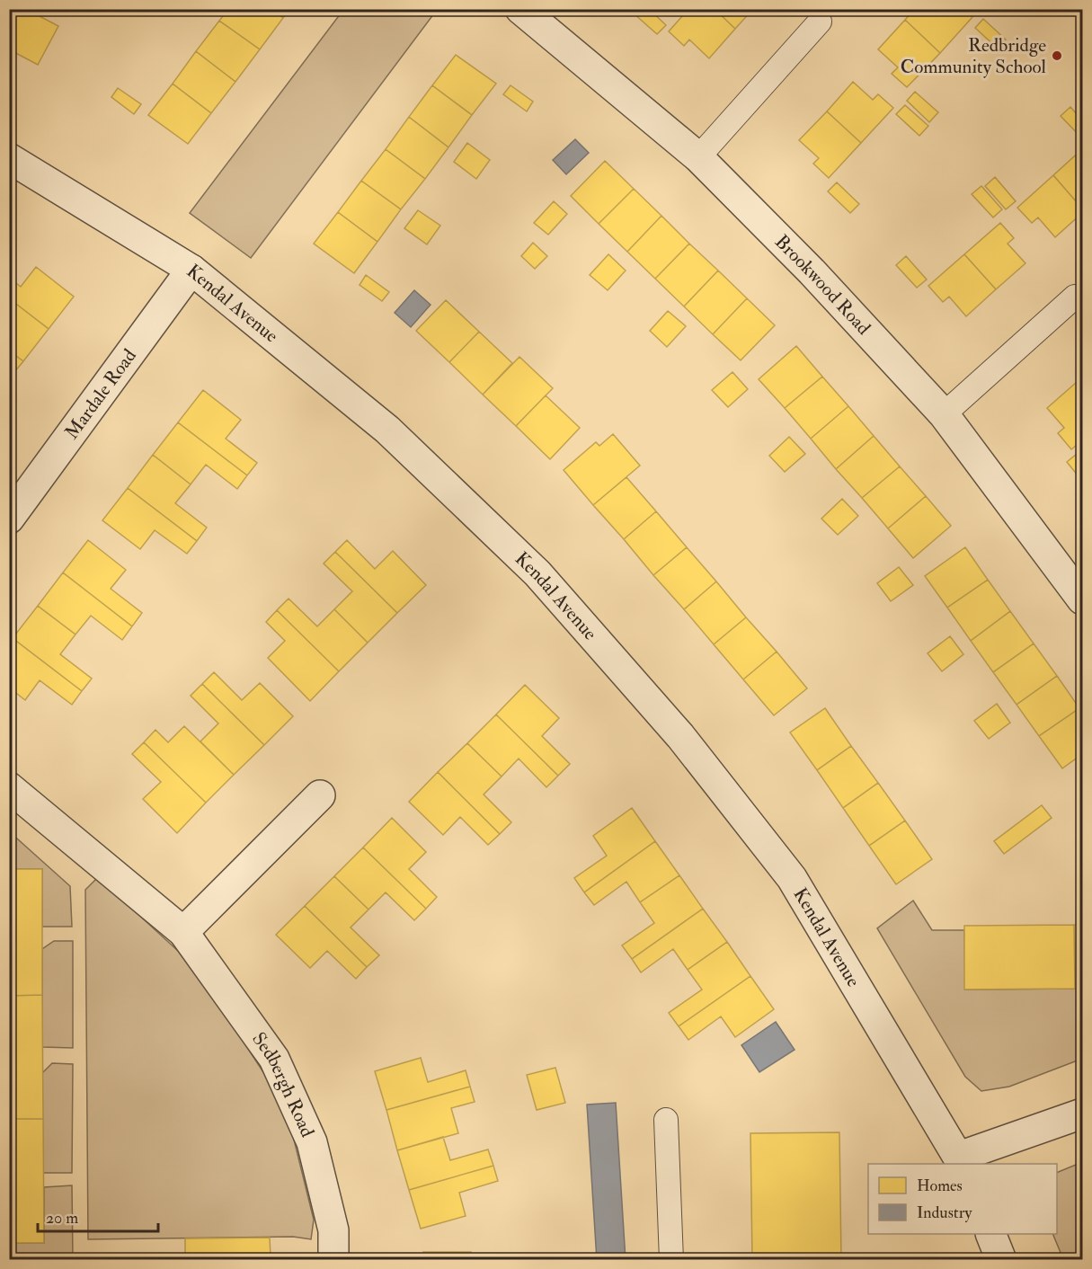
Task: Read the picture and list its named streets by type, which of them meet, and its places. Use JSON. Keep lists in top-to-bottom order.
{
  "streets": {
    "street": [
      "Brookwood Road",
      "Kendal Avenue",
      "Mardale Road",
      "Sedbergh Road"
    ]
  },
  "crossings": [
    ["Kendal Avenue", "Mardale Road"]
  ],
  "places": ["Redbridge Community School"],
  "legend": ["Homes", "Industry"],
  "scale_bar": "20 m"
}
